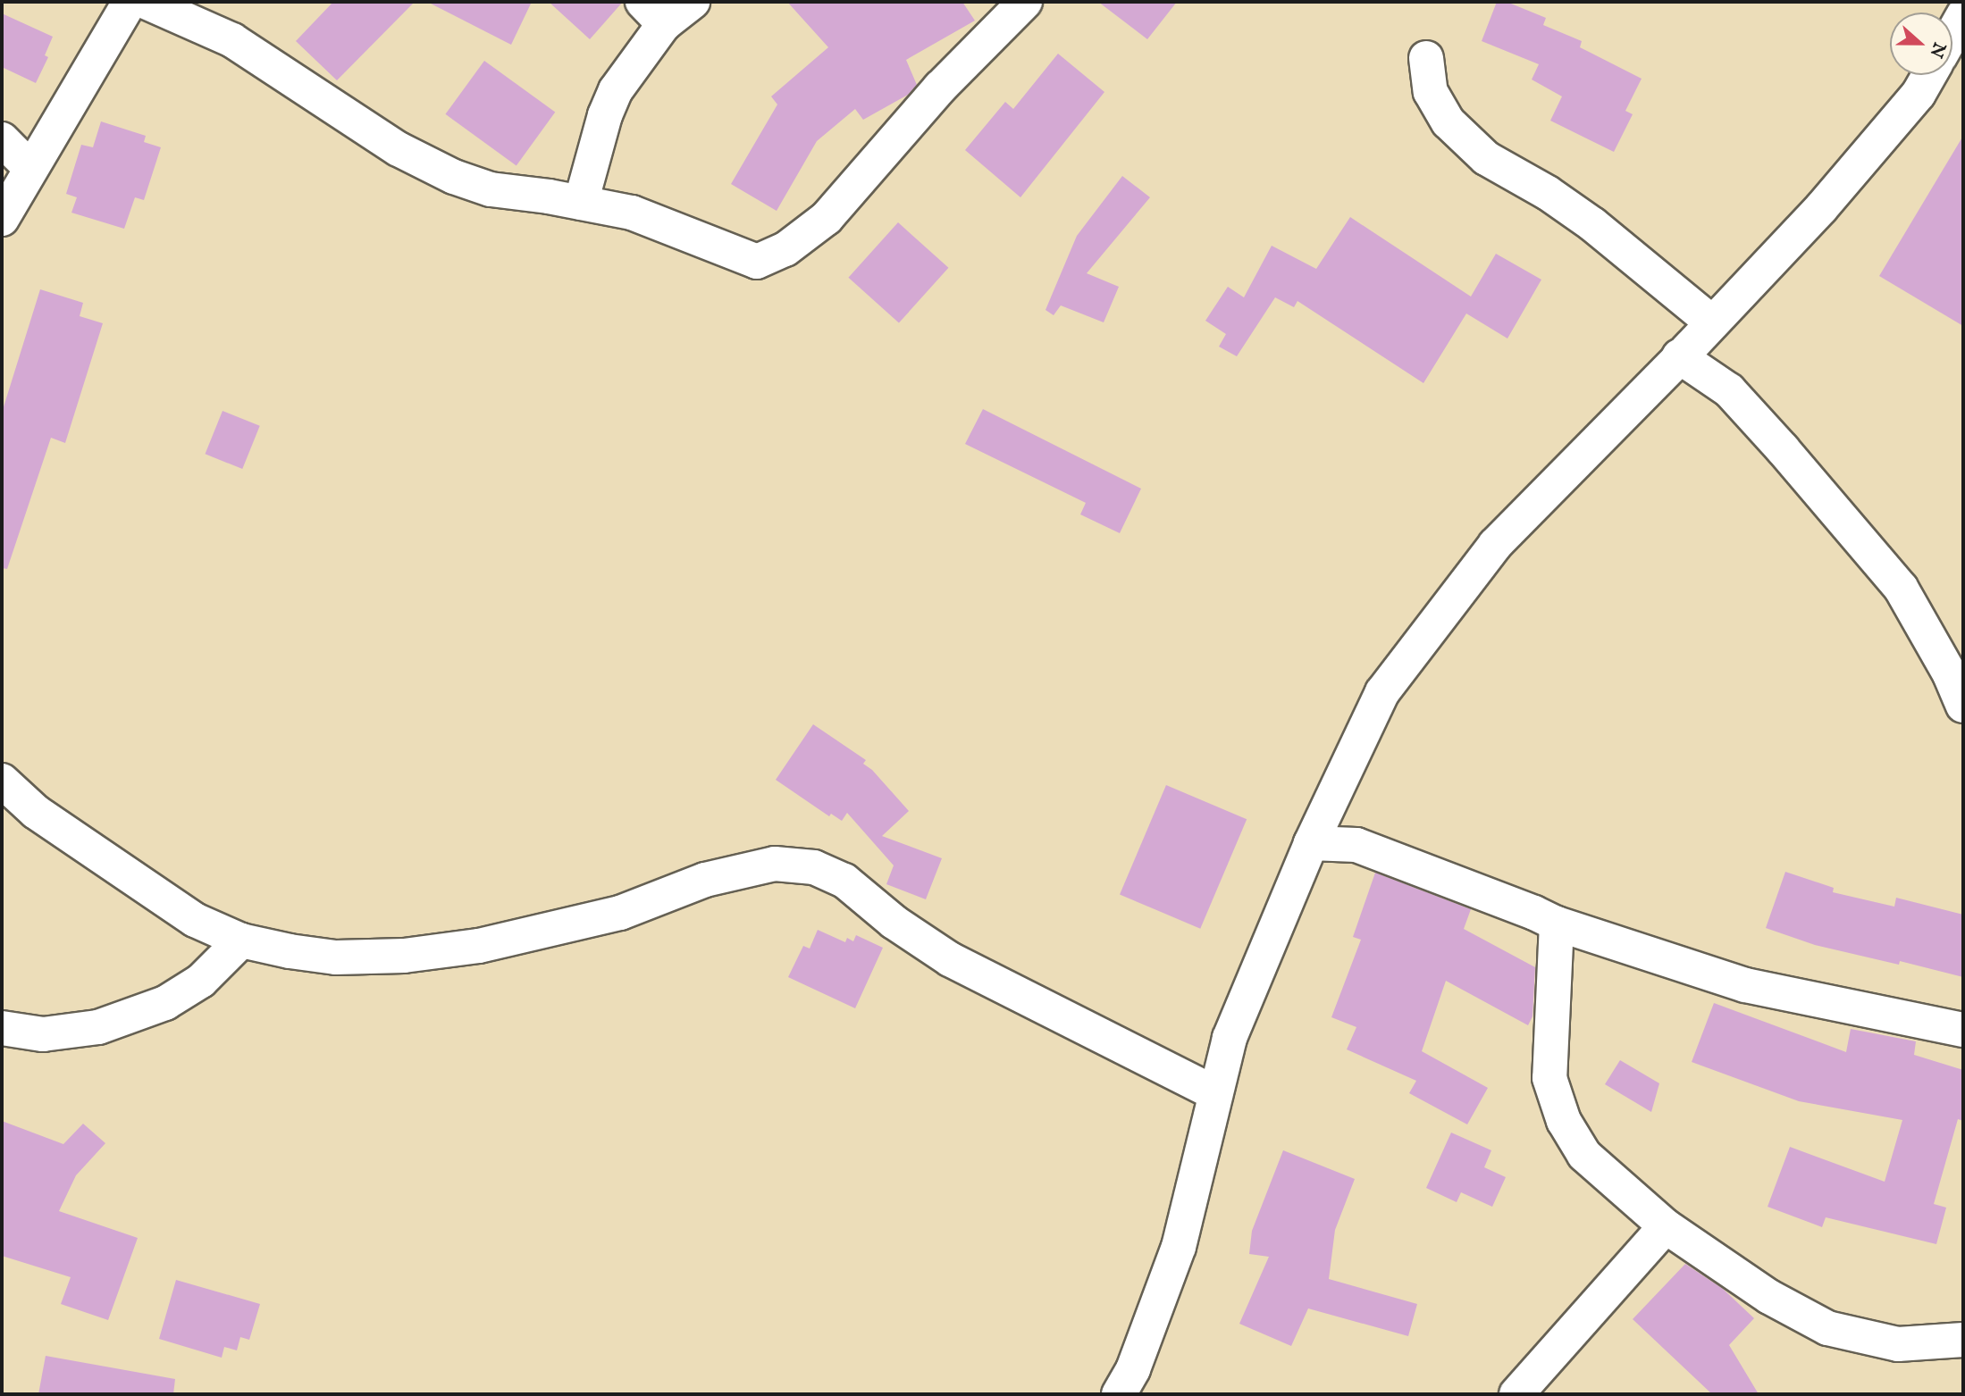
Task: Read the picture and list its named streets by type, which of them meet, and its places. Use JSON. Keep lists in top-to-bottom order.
{
  "north": "right"
}
